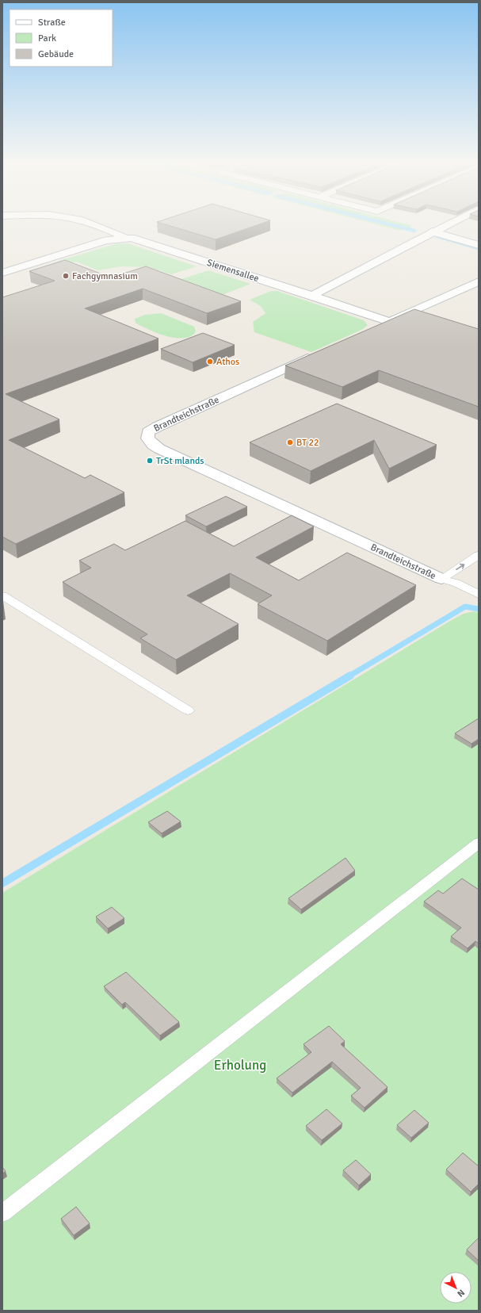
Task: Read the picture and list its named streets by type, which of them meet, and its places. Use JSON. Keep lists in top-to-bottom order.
{
  "streets": {
    "street": ["Siemensallee", "Brandteichstraße"]
  },
  "parks": ["Erholung"],
  "places": [
    "Fachgymnasium",
    "Athos",
    "BT 22",
    "TrSt mlands"
  ],
  "legend": ["Straße", "Park", "Gebäude"],
  "north": "bottom right"
}
